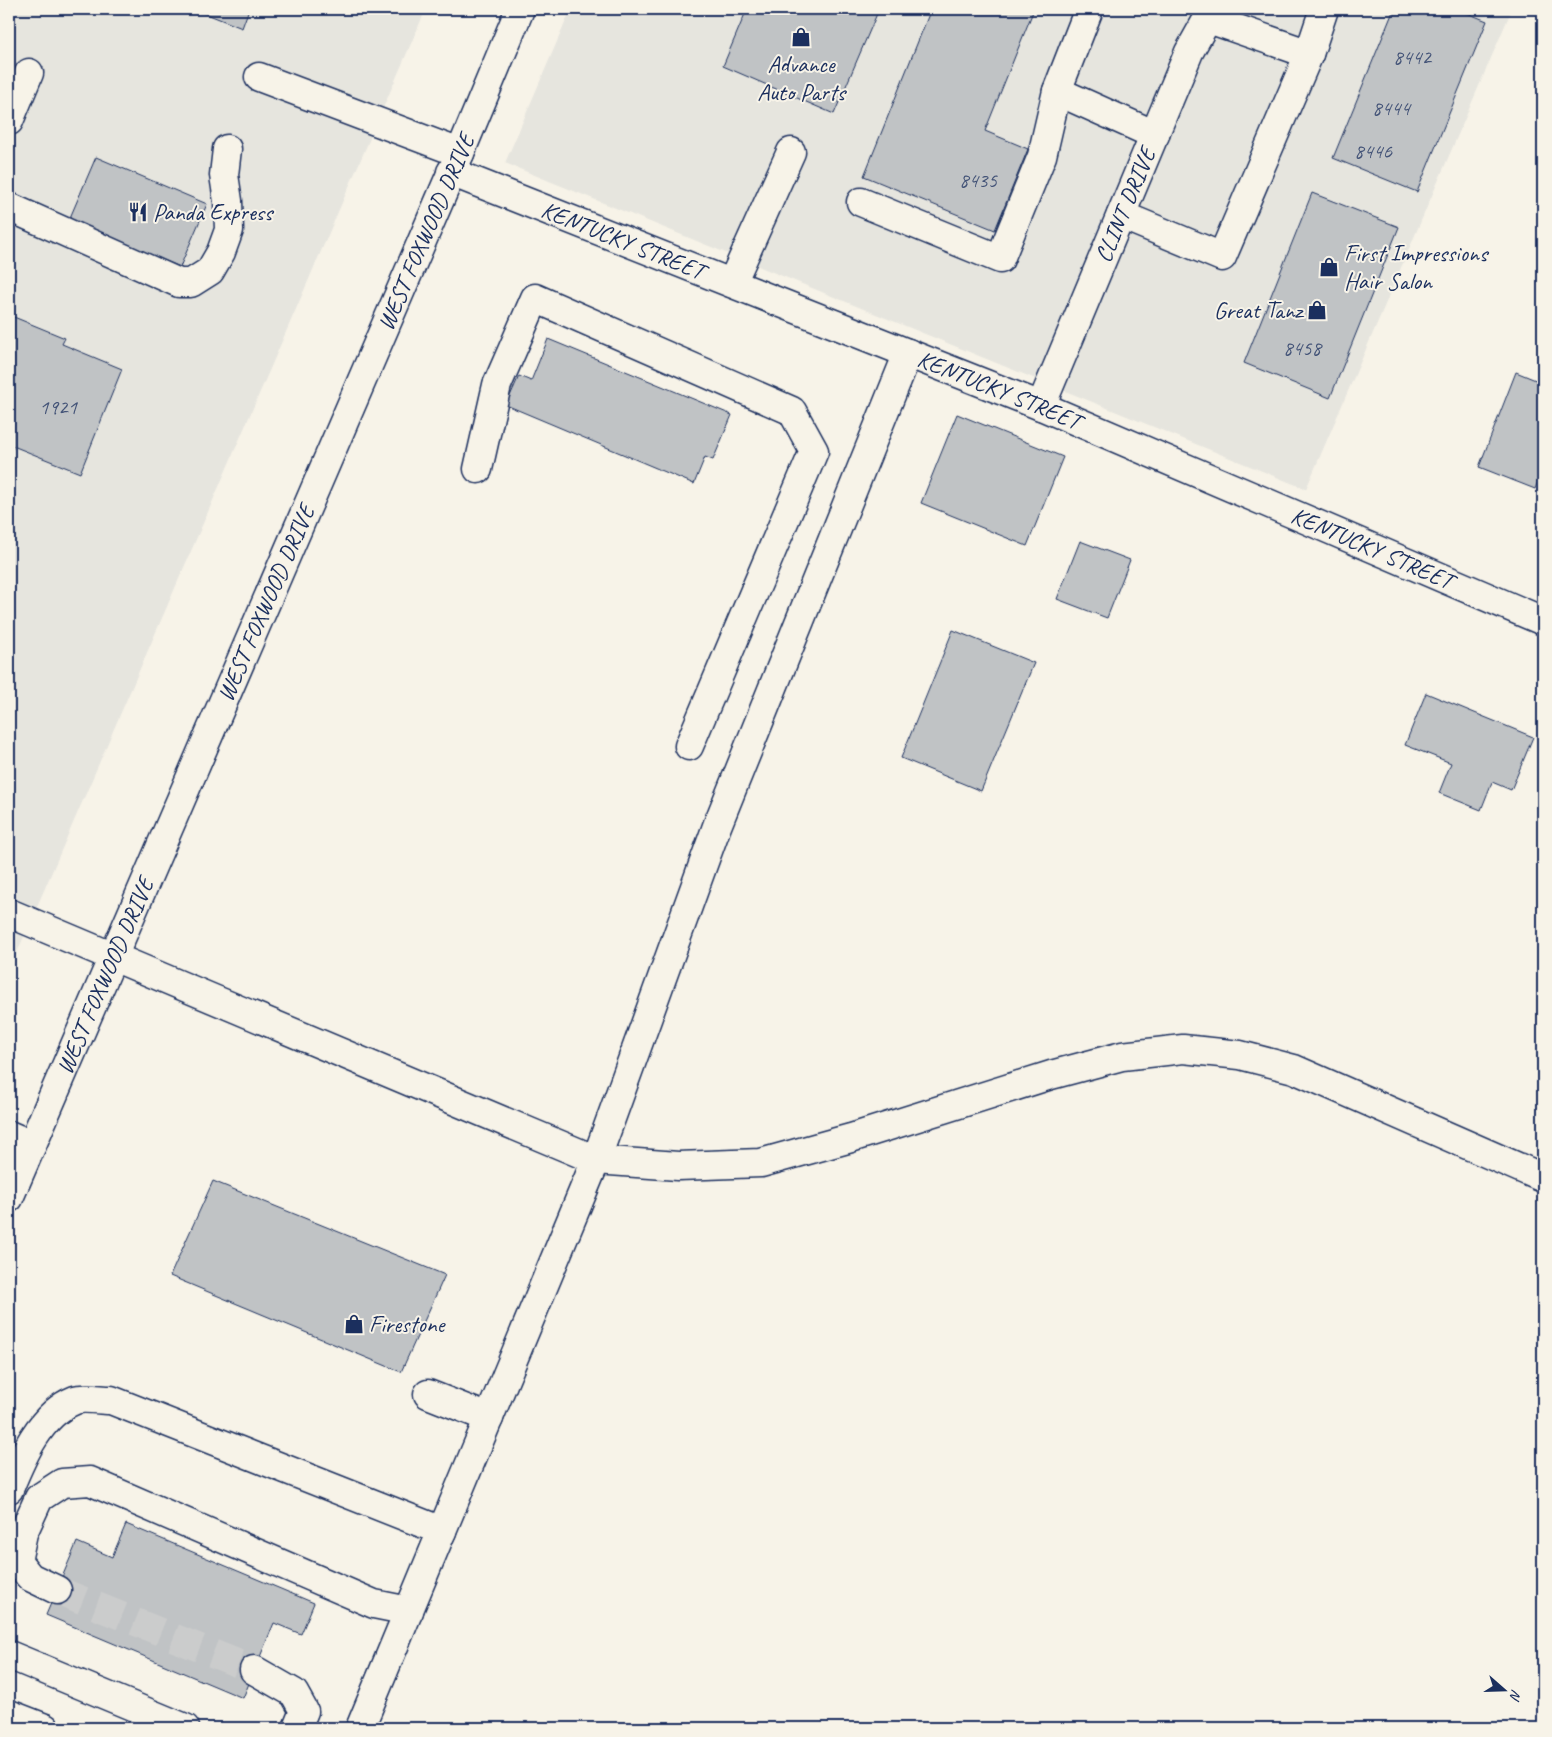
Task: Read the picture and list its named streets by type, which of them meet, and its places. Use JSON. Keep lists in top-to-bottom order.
{
  "streets": {
    "street": ["CLINT DRIVE", "WEST FOXWOOD DRIVE", "KENTUCKY STREET"]
  },
  "crossings": [
    ["CLINT DRIVE", "KENTUCKY STREET"],
    ["WEST FOXWOOD DRIVE", "KENTUCKY STREET"]
  ],
  "places": {
    "shop": [
      "Advance Auto Parts",
      "First Impressions Hair Salon",
      "Great Tanz",
      "Firestone"
    ],
    "restaurant": ["Panda Express"]
  },
  "house_numbers": [
    "8442",
    "8444",
    "8446",
    "8435",
    "8458",
    "1921"
  ],
  "north": "right"
}
